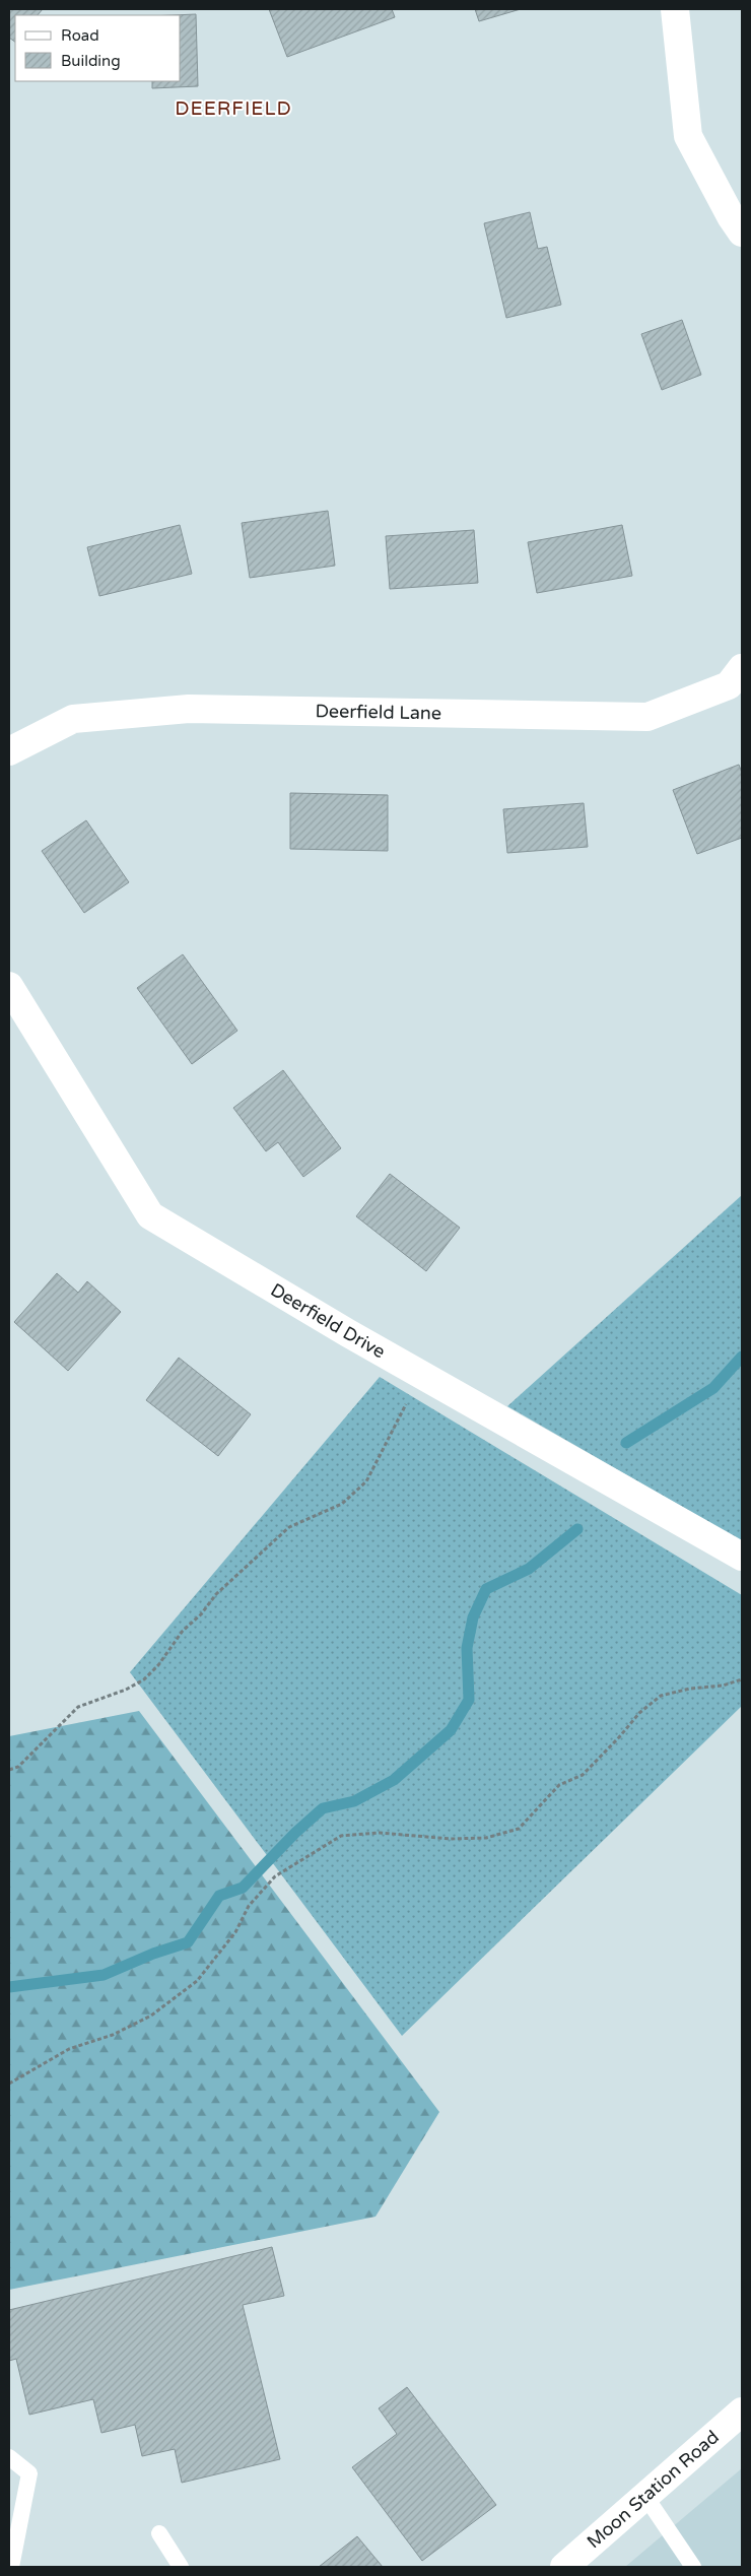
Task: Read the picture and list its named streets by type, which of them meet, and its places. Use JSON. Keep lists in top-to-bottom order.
{
  "streets": {
    "street": ["Deerfield Lane", "Deerfield Drive", "Moon Station Road"]
  },
  "districts": ["DEERFIELD"],
  "legend": ["Road", "Building"]
}
